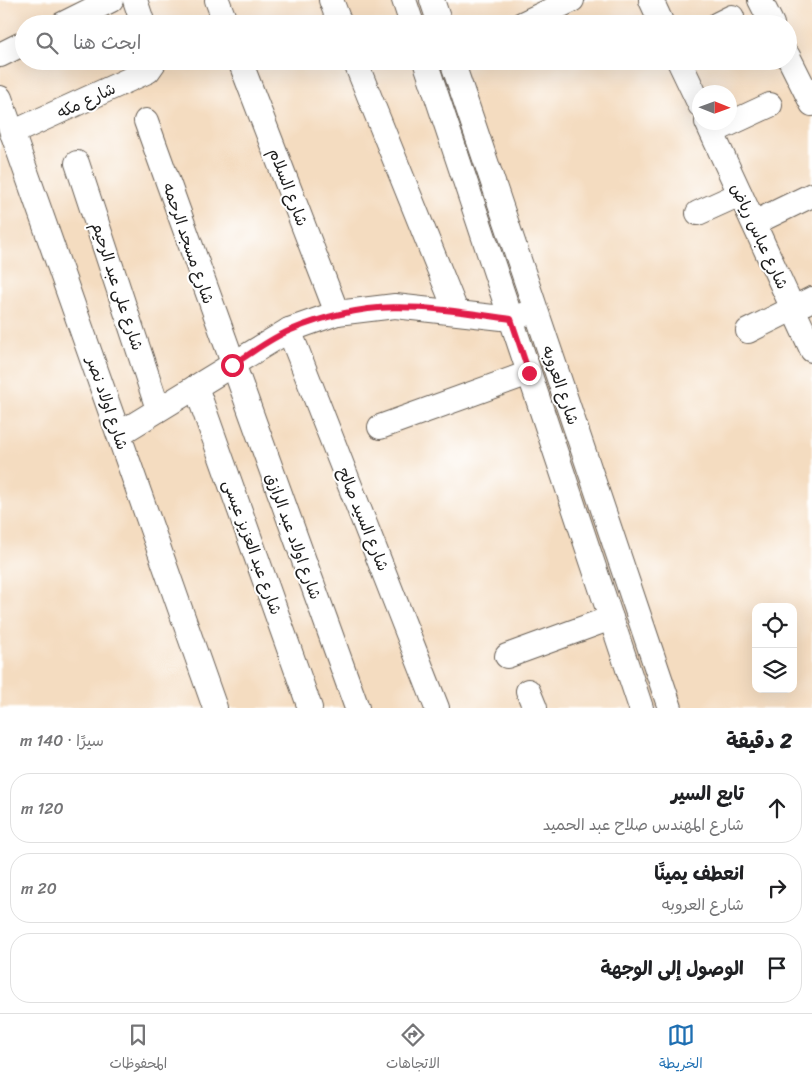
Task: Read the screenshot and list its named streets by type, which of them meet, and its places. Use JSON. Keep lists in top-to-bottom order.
{
  "streets": {
    "street": [
      "شارع مكه",
      "شارع السلام",
      "شارع عباس رياض",
      "شارع مسجد الرحمه",
      "شارع على عبد الرحيم",
      "شارع العروبه",
      "شارع اولاد نصر",
      "شارع السيد صالح",
      "شارع اولاد عبد الرازق",
      "شارع عبد العزيز عيسى"
    ]
  },
  "crossings": [
    ["شارع مكه", "شارع اولاد نصر"],
    ["شارع مسجد الرحمه", "شارع اولاد عبد الرازق"]
  ],
  "north": "right",
  "page": {
    "search": "ابحث هنا",
    "heading": ["2 دقيقة", "سيرًا · 140 m"],
    "list": [
      ["تابع السير", "شارع المهندس صلاح عبد الحميد", "120 m"],
      ["انعطف يمينًا", "شارع العروبه", "20 m"],
      "الوصول إلى الوجهة"
    ],
    "nav": ["الخريطة", "الاتجاهات", "المحفوظات"]
  }
}
